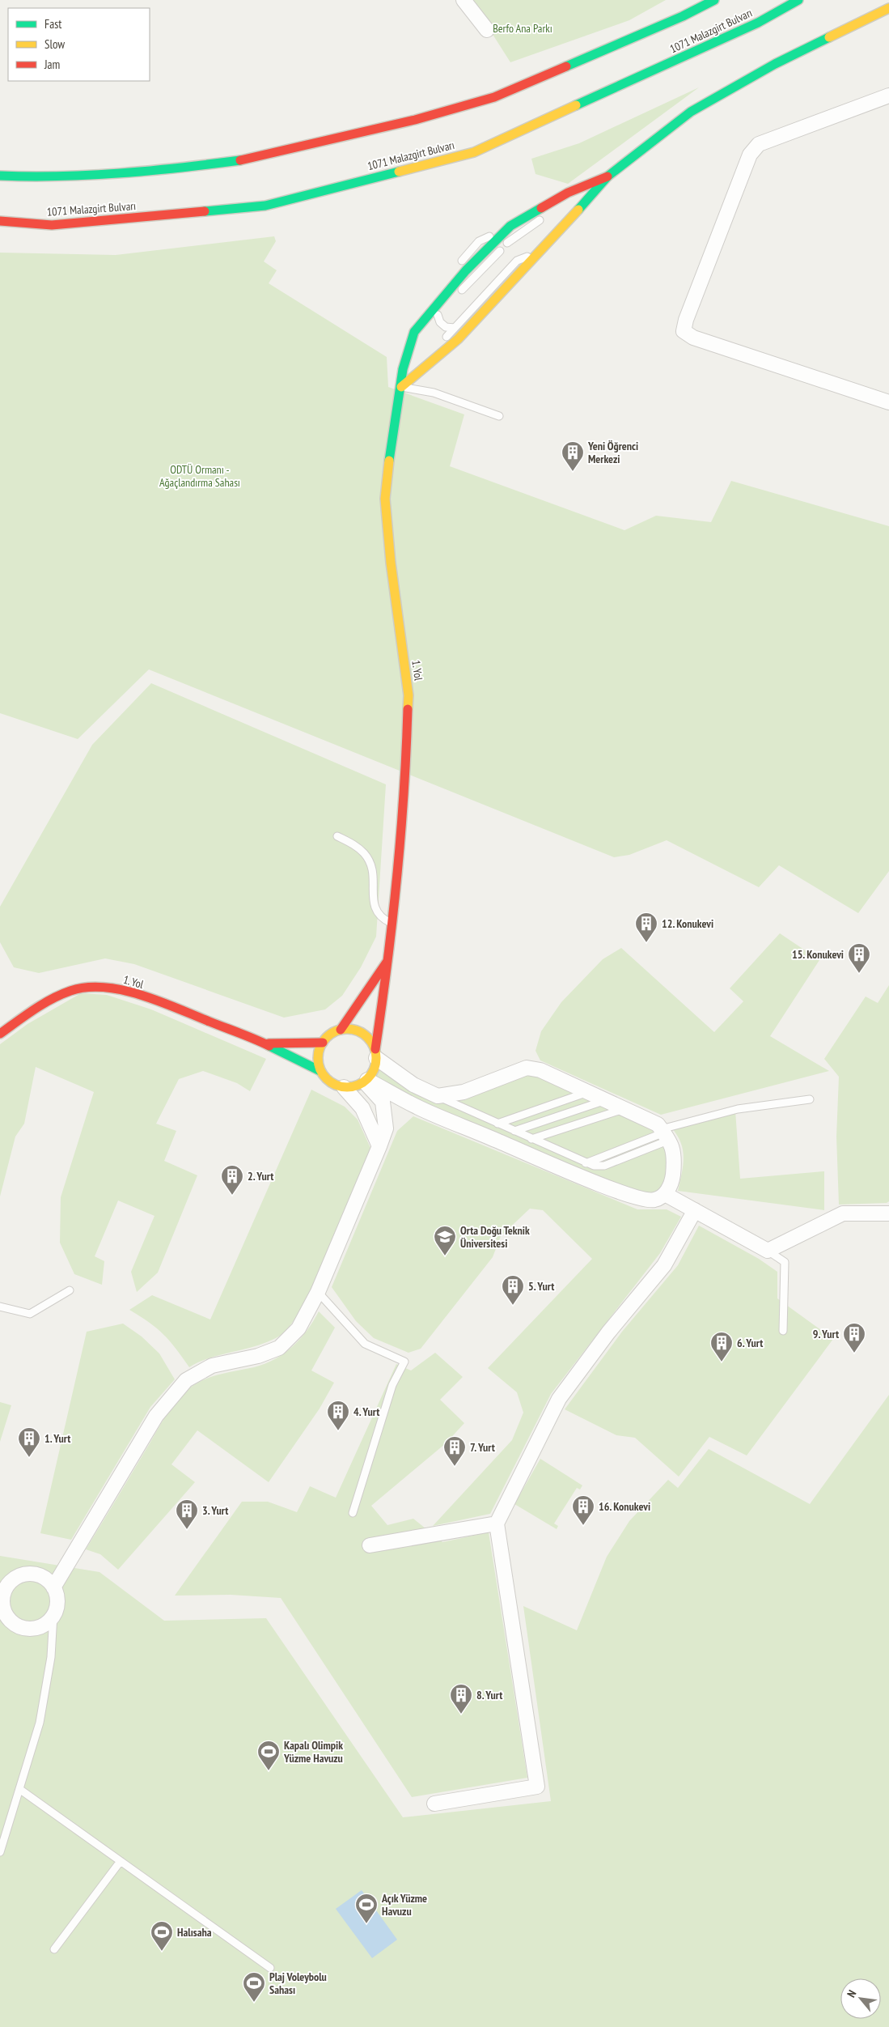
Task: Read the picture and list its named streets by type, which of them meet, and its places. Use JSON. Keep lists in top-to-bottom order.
{
  "streets": {
    "street": ["1071 Malazgirt Bulvarı", "1. Yol"]
  },
  "parks": ["Berfo Ana Parkı", "ODTÜ Ormanı - Ağaçlandırma Sahası"],
  "places": {
    "building": [
      "Yeni Öğrenci Merkezi",
      "12. Konukevi",
      "15. Konukevi",
      "2. Yurt",
      "5. Yurt",
      "9. Yurt",
      "6. Yurt",
      "4. Yurt",
      "1. Yurt",
      "7. Yurt",
      "16. Konukevi",
      "3. Yurt",
      "8. Yurt"
    ],
    "school or university": ["Orta Doğu Teknik Üniversitesi"],
    "sports": [
      "Kapalı Olimpik Yüzme Havuzu",
      "Açık Yüzme Havuzu",
      "Halısaha",
      "Plaj Voleybolu Sahası"
    ]
  },
  "legend": ["Fast", "Slow", "Jam"],
  "north": "top left"
}
